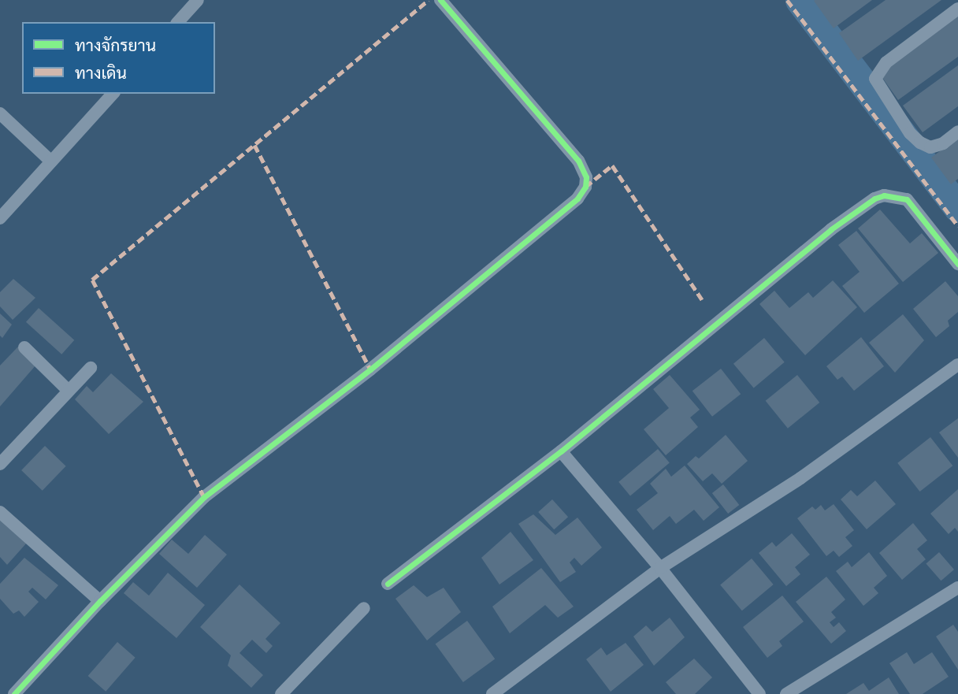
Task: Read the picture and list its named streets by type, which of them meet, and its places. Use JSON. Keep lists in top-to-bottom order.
{
  "legend": ["ทางจักรยาน", "ทางเดิน"]
}
